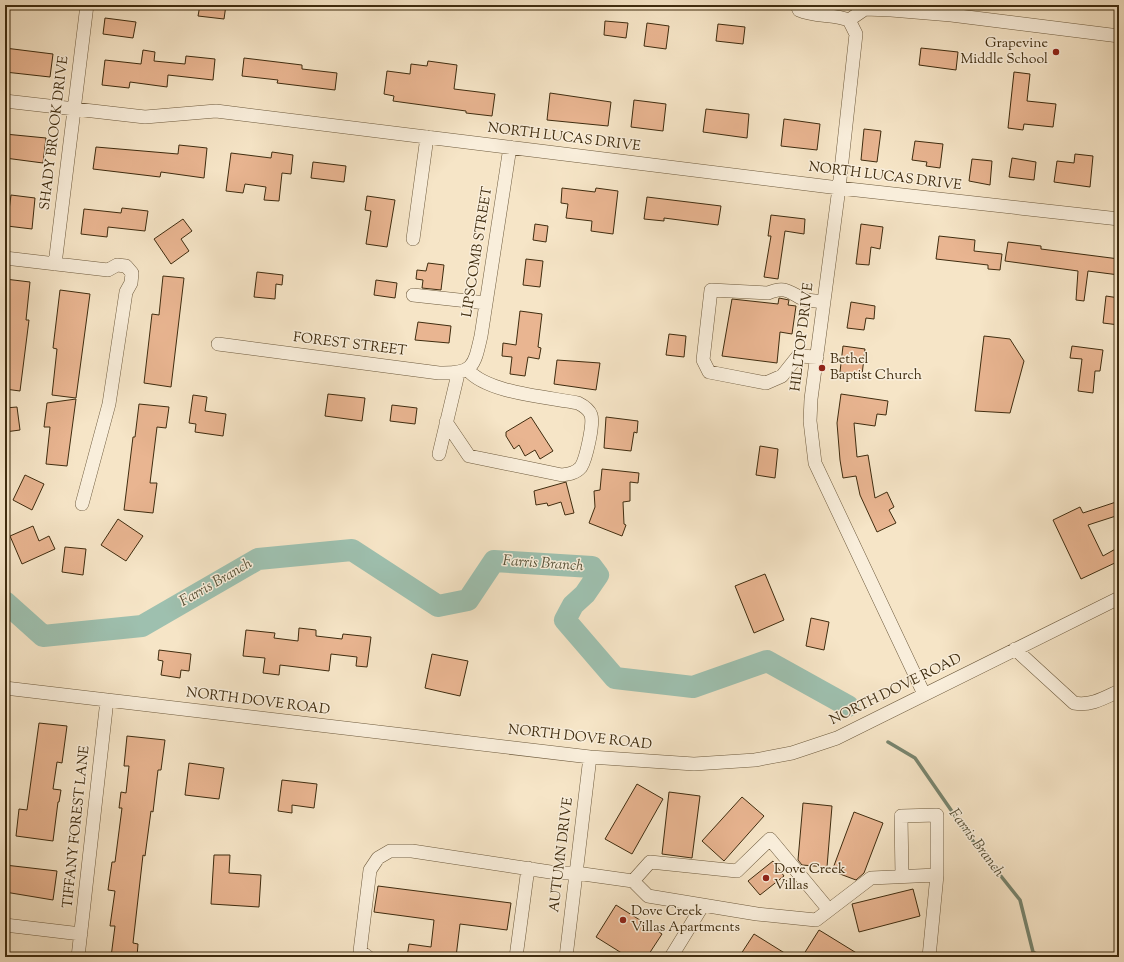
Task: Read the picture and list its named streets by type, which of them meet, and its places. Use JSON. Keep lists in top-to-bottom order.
{
  "streets": {
    "street": [
      "SHADY BROOK DRIVE",
      "NORTH LUCAS DRIVE",
      "LIPSCOMB STREET",
      "HILLTOP DRIVE",
      "FOREST STREET",
      "NORTH DOVE ROAD",
      "TIFFANY FOREST LANE",
      "AUTUMN DRIVE"
    ]
  },
  "crossings": [
    ["SHADY BROOK DRIVE", "NORTH LUCAS DRIVE"],
    ["NORTH LUCAS DRIVE", "LIPSCOMB STREET"],
    ["NORTH LUCAS DRIVE", "HILLTOP DRIVE"],
    ["LIPSCOMB STREET", "FOREST STREET"],
    ["HILLTOP DRIVE", "NORTH DOVE ROAD"],
    ["NORTH DOVE ROAD", "TIFFANY FOREST LANE"],
    ["NORTH DOVE ROAD", "AUTUMN DRIVE"]
  ],
  "water": ["Farris Branch"],
  "places": [
    "Grapevine Middle School",
    "Bethel Baptist Church",
    "Dove Creek Villas",
    "Dove Creek Villas Apartments"
  ]
}
